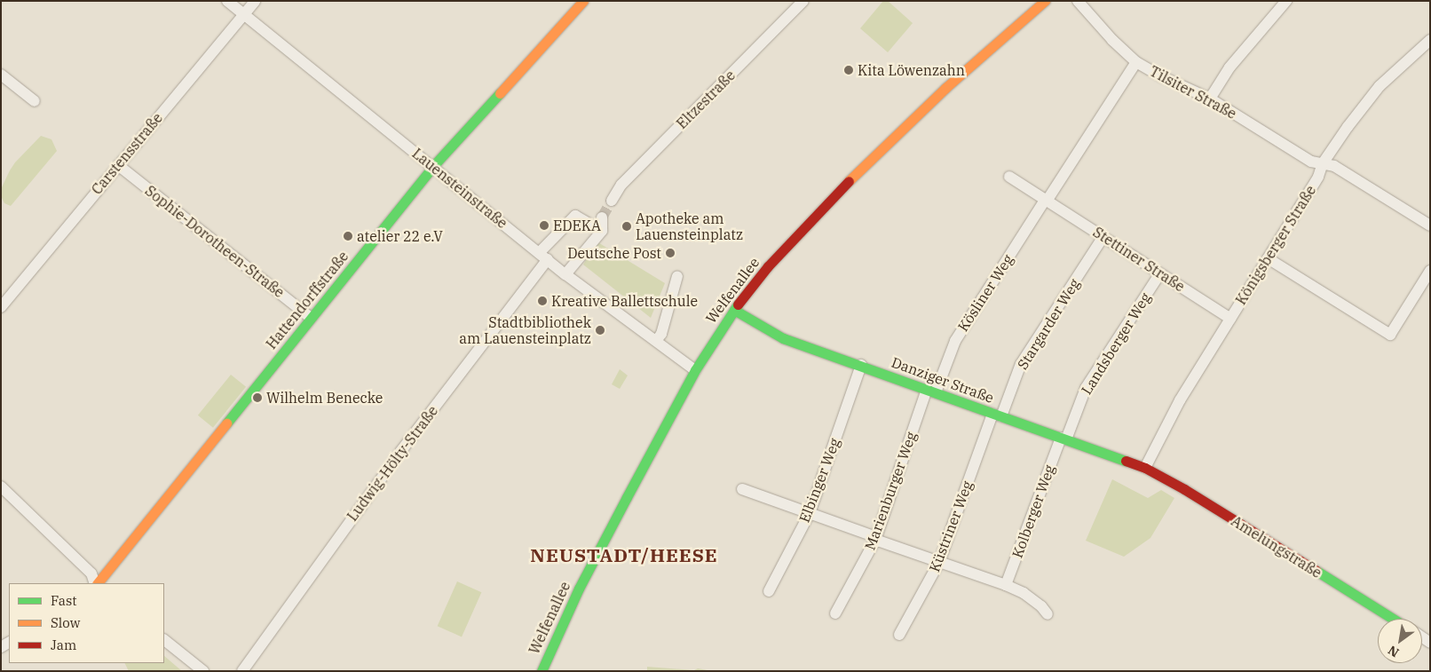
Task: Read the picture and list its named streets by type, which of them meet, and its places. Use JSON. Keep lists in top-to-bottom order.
{
  "streets": {
    "street": [
      "Tilsiter Straße",
      "Eltzestraße",
      "Carstensstraße",
      "Lauensteinstraße",
      "Sophie-Dorotheen-Straße",
      "Königsberger Straße",
      "Stettiner Straße",
      "Welfenallee",
      "Kösliner Weg",
      "Hattendorffstraße",
      "Stargarder Weg",
      "Landsberger Weg",
      "Danziger Straße",
      "Ludwig-Hölty-Straße",
      "Elbinger Weg",
      "Marienburger Weg",
      "Kolberger Weg",
      "Küstriner Weg",
      "Amelungstraße"
    ]
  },
  "crossings": [
    ["Tilsiter Straße", "Königsberger Straße"],
    ["Carstensstraße", "Lauensteinstraße"],
    ["Carstensstraße", "Sophie-Dorotheen-Straße"],
    ["Lauensteinstraße", "Welfenallee"],
    ["Lauensteinstraße", "Hattendorffstraße"],
    ["Lauensteinstraße", "Ludwig-Hölty-Straße"],
    ["Sophie-Dorotheen-Straße", "Hattendorffstraße"],
    ["Königsberger Straße", "Stettiner Straße"],
    ["Königsberger Straße", "Danziger Straße"],
    ["Königsberger Straße", "Amelungstraße"],
    ["Stettiner Straße", "Kösliner Weg"],
    ["Stettiner Straße", "Stargarder Weg"],
    ["Stettiner Straße", "Landsberger Weg"],
    ["Welfenallee", "Danziger Straße"],
    ["Kösliner Weg", "Danziger Straße"],
    ["Kösliner Weg", "Marienburger Weg"],
    ["Stargarder Weg", "Danziger Straße"],
    ["Stargarder Weg", "Küstriner Weg"],
    ["Landsberger Weg", "Danziger Straße"],
    ["Landsberger Weg", "Kolberger Weg"],
    ["Danziger Straße", "Elbinger Weg"],
    ["Danziger Straße", "Marienburger Weg"],
    ["Danziger Straße", "Kolberger Weg"],
    ["Danziger Straße", "Küstriner Weg"],
    ["Danziger Straße", "Amelungstraße"]
  ],
  "districts": ["NEUSTADT/HEESE"],
  "places": [
    "Kita Löwenzahn",
    "EDEKA",
    "Apotheke am Lauensteinplatz",
    "atelier 22 e.V",
    "Deutsche Post",
    "Kreative Ballettschule",
    "Stadtbibliothek am Lauensteinplatz",
    "Wilhelm Benecke"
  ],
  "legend": ["Fast", "Slow", "Jam"],
  "north": "bottom left"
}
